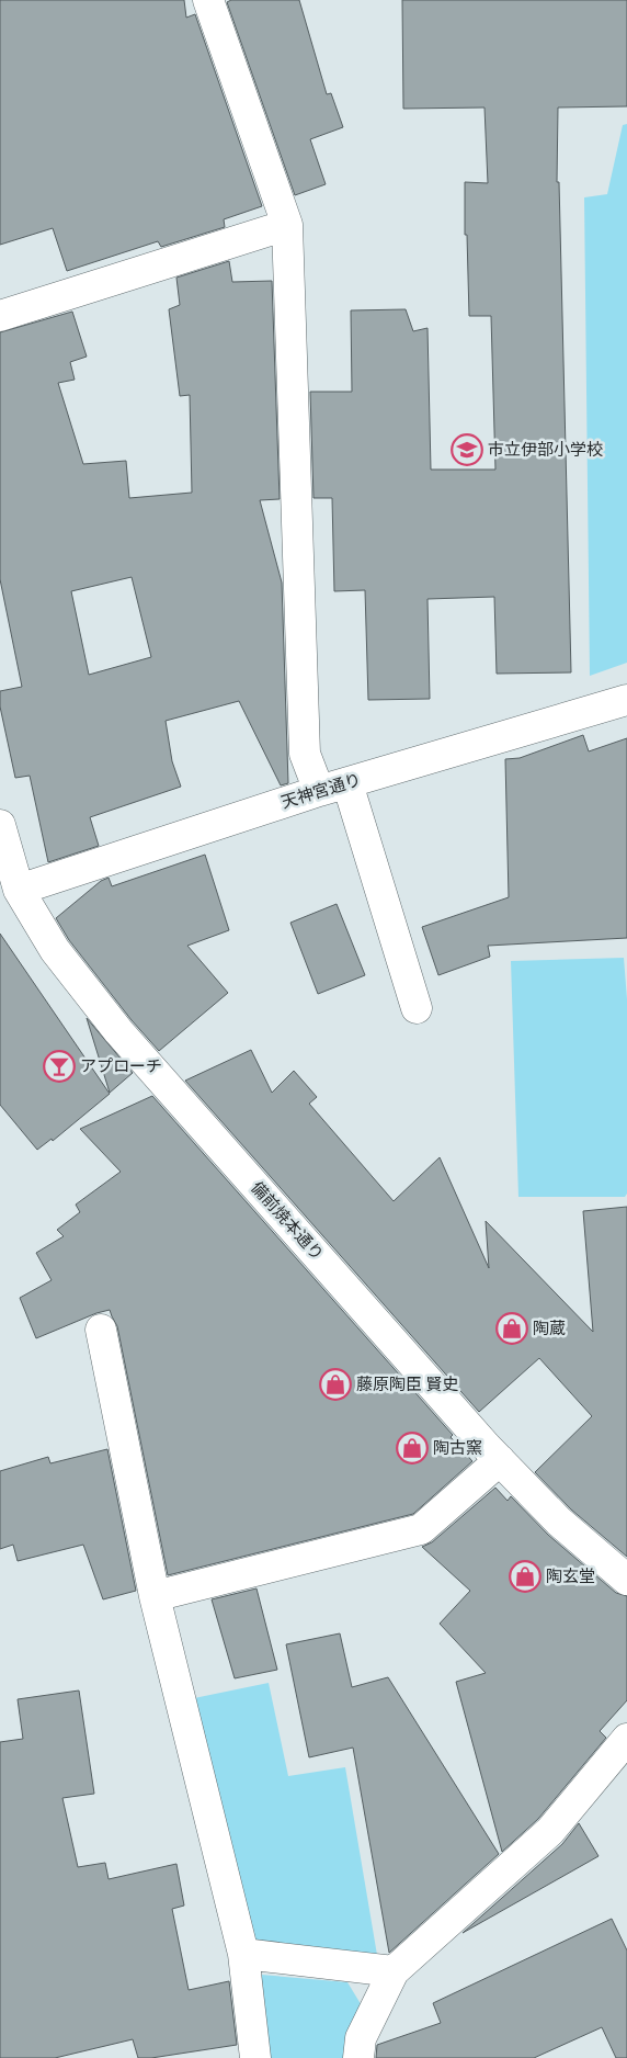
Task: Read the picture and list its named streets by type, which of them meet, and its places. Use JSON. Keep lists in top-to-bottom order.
{
  "streets": {
    "street": ["天神宮通り", "備前焼本通り"]
  },
  "crossings": [
    ["天神宮通り", "備前焼本通り"]
  ],
  "places": {
    "school or university": ["市立伊部小学校"],
    "bar": ["アプローチ"],
    "shop": [
      "陶蔵",
      "藤原陶臣 賢史",
      "陶古窯",
      "陶玄堂"
    ]
  }
}
